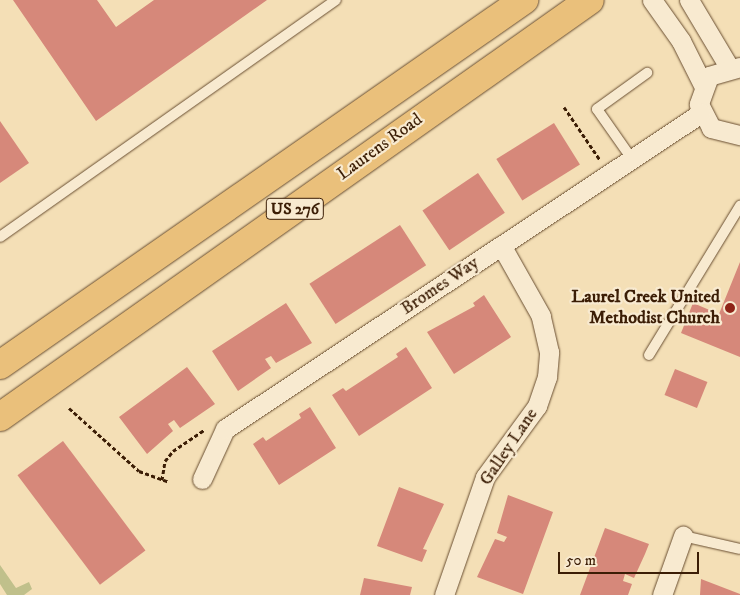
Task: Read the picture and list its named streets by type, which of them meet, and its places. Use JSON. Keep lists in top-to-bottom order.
{
  "streets": {
    "main road": ["Laurens Road", "US 276"],
    "street": ["Bromes Way", "Galley Lane"]
  },
  "crossings": [
    ["Bromes Way", "Galley Lane"]
  ],
  "places": ["Laurel Creek United Methodist Church"],
  "scale_bar": "50 m"
}
